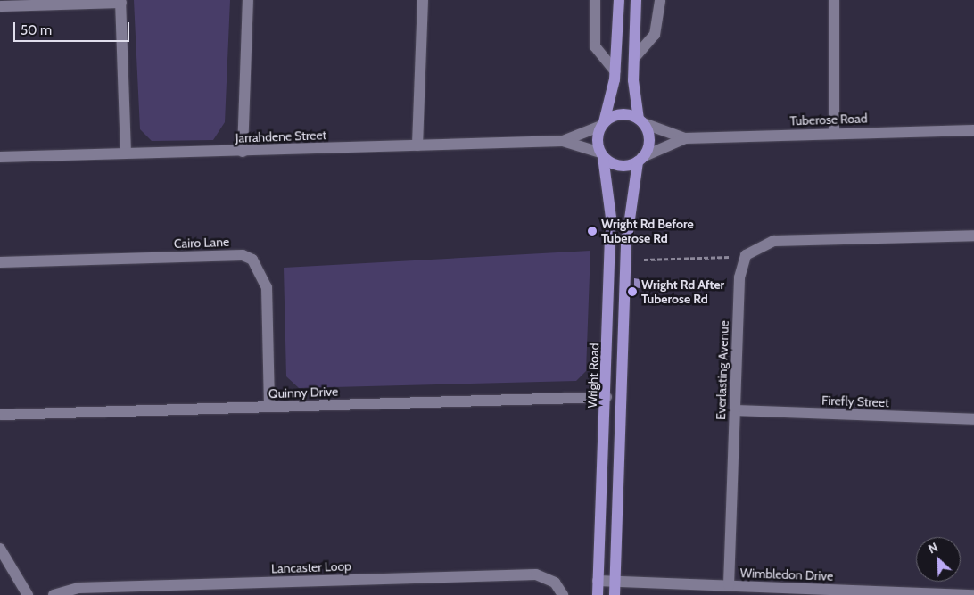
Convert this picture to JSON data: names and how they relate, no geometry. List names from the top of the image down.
{
  "streets": {
    "main road": ["Wright Road"],
    "street": [
      "Tuberose Road",
      "Jarrahdene Street",
      "Cairo Lane",
      "Everlasting Avenue",
      "Quinny Drive",
      "Firefly Street",
      "Lancaster Loop",
      "Wimbledon Drive"
    ]
  },
  "crossings": [
    ["Tuberose Road", "Jarrahdene Street"],
    ["Tuberose Road", "Wright Road"],
    ["Jarrahdene Street", "Wright Road"],
    ["Cairo Lane", "Quinny Drive"],
    ["Everlasting Avenue", "Firefly Street"],
    ["Everlasting Avenue", "Wimbledon Drive"],
    ["Wright Road", "Quinny Drive"],
    ["Wright Road", "Wimbledon Drive"]
  ],
  "places": ["Wright Rd Before Tuberose Rd", "Wright Rd After Tuberose Rd"],
  "scale_bar": "50 m",
  "north": "top left"
}
